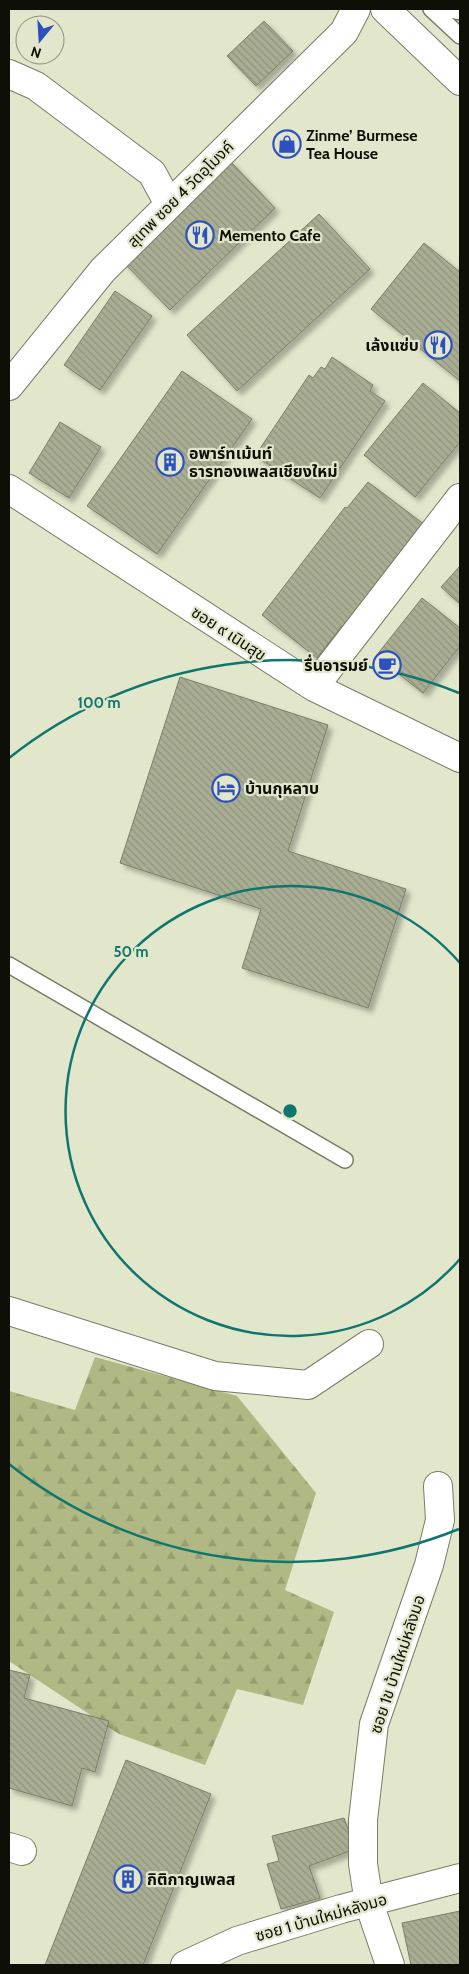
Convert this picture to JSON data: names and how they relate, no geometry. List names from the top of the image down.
{
  "streets": {
    "street": [
      "สุเทพ ซอย 4 วัดอุโมงค์",
      "ซอย ๙ เนินสุข",
      "ซอย 1ข บ้านใหม่หลังมอ",
      "ซอย 1 บ้านใหม่หลังมอ"
    ]
  },
  "crossings": [
    ["ซอย 1ข บ้านใหม่หลังมอ", "ซอย 1 บ้านใหม่หลังมอ"]
  ],
  "places": {
    "shop": ["Zinme’ Burmese Tea House"],
    "restaurant": ["Memento Cafe", "เล้งแซ่บ"],
    "building": ["อพาร์ทเม้นท์ ธารทองเพลสเชียงใหม่", "กิติกาญเพลส"],
    "cafe": ["รื่นอารมย์"],
    "hotel": ["บ้านกุหลาบ"]
  },
  "north": "bottom",
  "rings": ["100 m", "50 m"]
}
